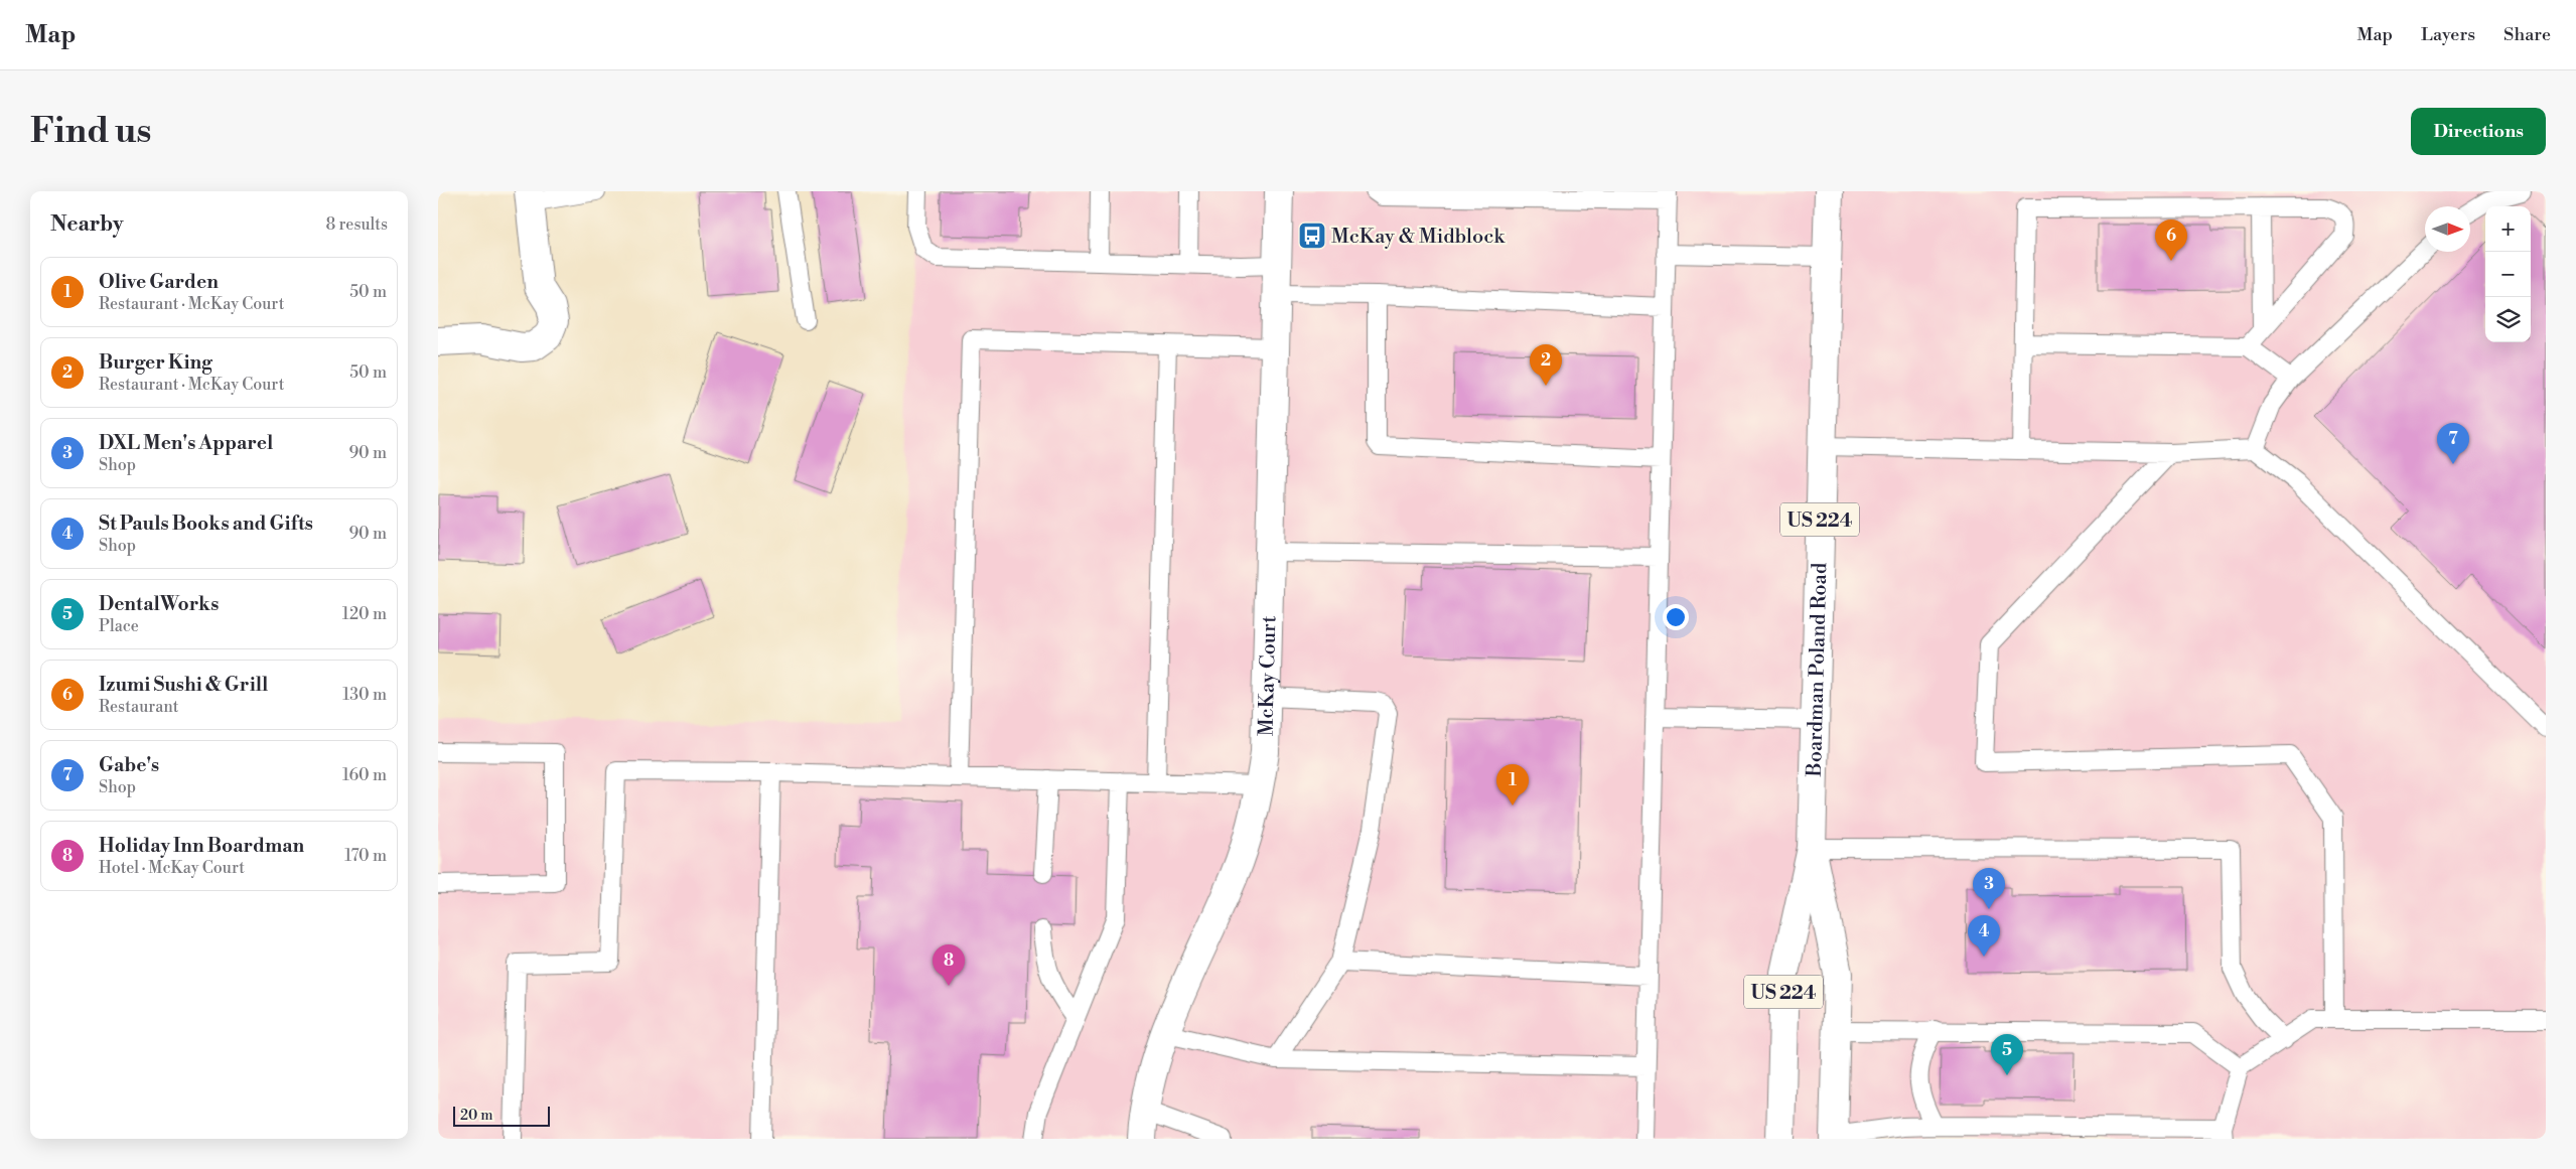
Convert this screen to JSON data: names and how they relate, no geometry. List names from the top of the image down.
{
  "streets": {
    "main road": ["US 224", "Boardman Poland Road", "McKay Court"]
  },
  "places": {
    "bus stop": ["McKay & Midblock"]
  },
  "scale_bar": "20 m",
  "north": "right",
  "page": {
    "header": "Map",
    "nav": ["Map", "Layers", "Share"],
    "buttons": "Directions",
    "title": "Find us",
    "heading": ["Nearby", "8 results"],
    "map_buttons": ["+", "−"],
    "pins": [
      "6",
      "2",
      "7",
      "1",
      "3",
      "4",
      "8",
      "5"
    ],
    "list": [
      {
        "mark": "1",
        "name": "Olive Garden",
        "note": "Restaurant · McKay Court",
        "value": "50 m"
      },
      {
        "mark": "2",
        "name": "Burger King",
        "note": "Restaurant · McKay Court",
        "value": "50 m"
      },
      {
        "mark": "3",
        "name": "DXL Men's Apparel",
        "note": "Shop",
        "value": "90 m"
      },
      {
        "mark": "4",
        "name": "St Pauls Books and Gifts",
        "note": "Shop",
        "value": "90 m"
      },
      {
        "mark": "5",
        "name": "DentalWorks",
        "note": "Place",
        "value": "120 m"
      },
      {
        "mark": "6",
        "name": "Izumi Sushi & Grill",
        "note": "Restaurant",
        "value": "130 m"
      },
      {
        "mark": "7",
        "name": "Gabe's",
        "note": "Shop",
        "value": "160 m"
      },
      {
        "mark": "8",
        "name": "Holiday Inn Boardman",
        "note": "Hotel · McKay Court",
        "value": "170 m"
      }
    ],
    "scale": "20 m"
  }
}
